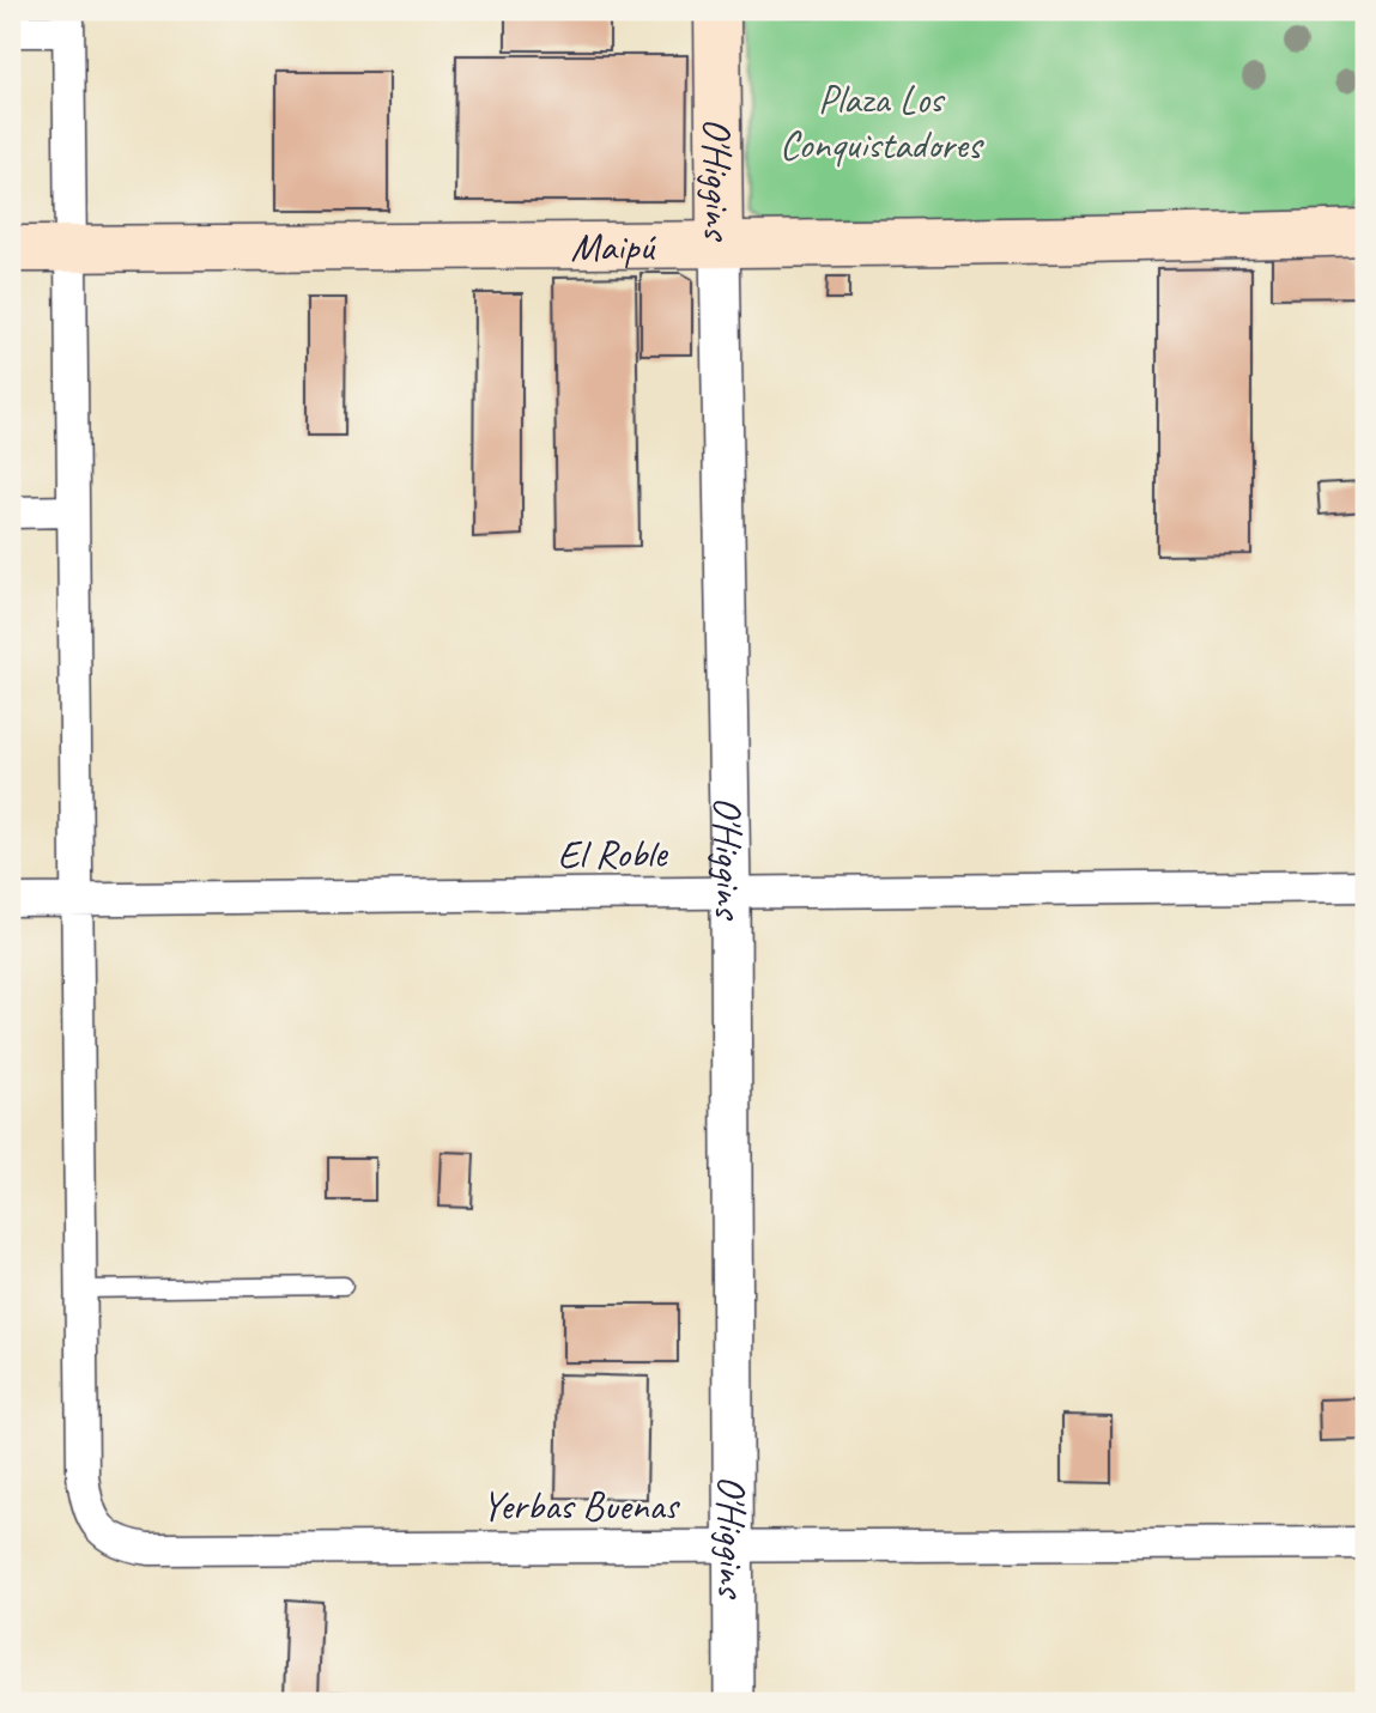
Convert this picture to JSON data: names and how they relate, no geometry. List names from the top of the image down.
{
  "streets": {
    "main road": ["O'Higgins", "Maipú"],
    "street": ["El Roble", "Yerbas Buenas"]
  },
  "crossings": [
    ["O'Higgins", "Maipú"],
    ["O'Higgins", "El Roble"],
    ["O'Higgins", "Yerbas Buenas"]
  ],
  "parks": ["Plaza Los Conquistadores"]
}
